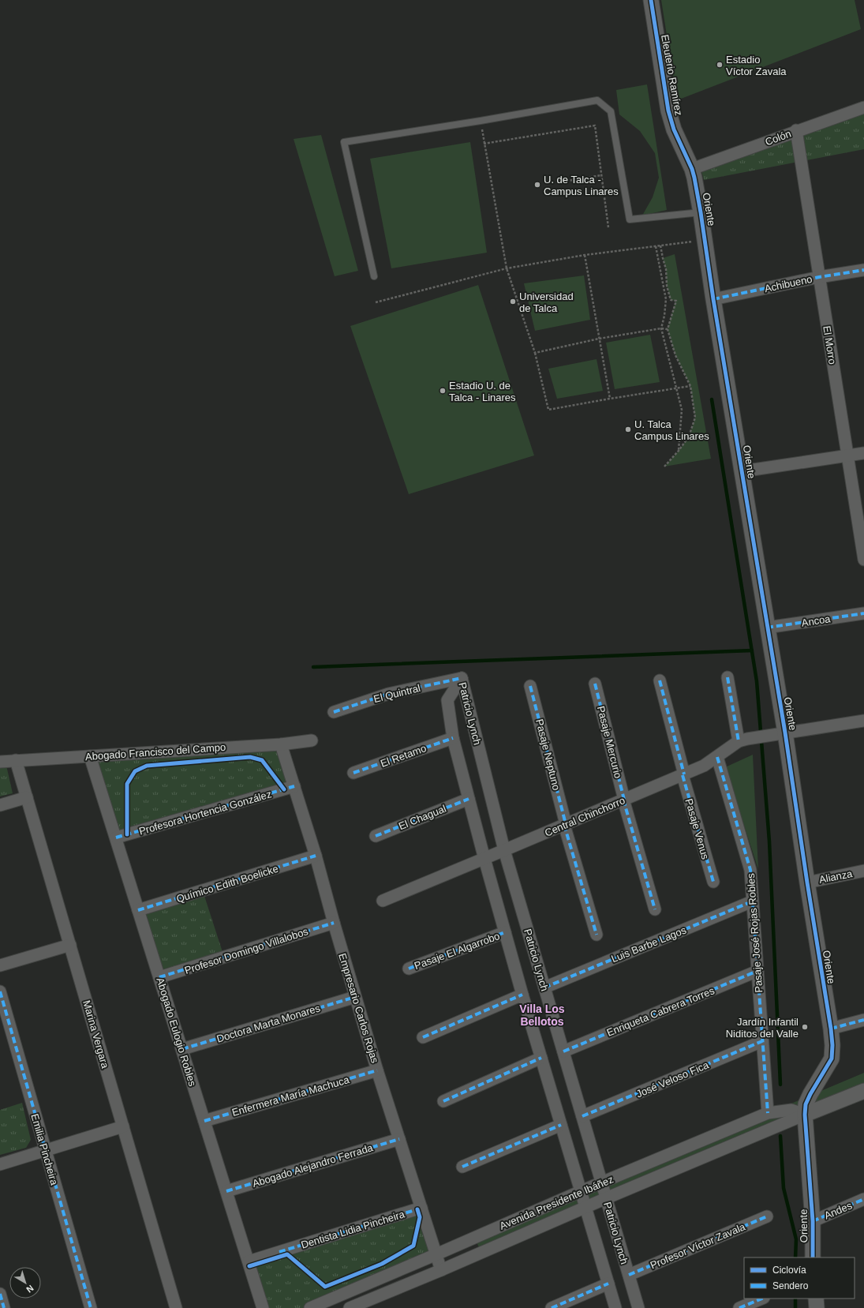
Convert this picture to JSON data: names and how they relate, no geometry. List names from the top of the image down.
{
  "streets": {
    "street": [
      "Eleuterio Ramírez",
      "Colón",
      "Oriente",
      "Achibueno",
      "El Morro",
      "Ancoa",
      "El Quintral",
      "Patricio Lynch",
      "Pasaje Mercurio",
      "Abogado Francisco del Campo",
      "Pasaje Neptuno",
      "El Retamo",
      "Profesora Hortencia González",
      "Central Chinchorro",
      "El Chagual",
      "Pasaje Venus",
      "Alianza",
      "Químico Edith Boelicke",
      "Pasaje José Rojas Robles",
      "Luis Barbe Lagos",
      "Profesor Domingo Villalobos",
      "Pasaje El Algarrobo",
      "Empresario Carlos Rojas",
      "Enriqueta Cabrera Torres",
      "Doctora Marta Monares",
      "Abogado Eulogio Robles",
      "Marina Vergara",
      "José Veloso Fica",
      "Enfermera María Machuca",
      "Emilia Pincheira",
      "Abogado Alejandro Ferrada",
      "Avenida Presidente Ibáñez",
      "Andes",
      "Dentista Lidia Pincheira",
      "Profesor Víctor Zavala"
    ]
  },
  "crossings": [
    ["Eleuterio Ramírez", "Colón"],
    ["Eleuterio Ramírez", "Oriente"],
    ["Colón", "Oriente"],
    ["Colón", "El Morro"],
    ["Oriente", "Achibueno"],
    ["Oriente", "Ancoa"],
    ["Oriente", "Central Chinchorro"],
    ["Oriente", "Alianza"],
    ["Oriente", "Avenida Presidente Ibáñez"],
    ["Oriente", "Andes"],
    ["Achibueno", "El Morro"],
    ["El Quintral", "Patricio Lynch"],
    ["Patricio Lynch", "El Retamo"],
    ["Patricio Lynch", "Central Chinchorro"],
    ["Patricio Lynch", "El Chagual"],
    ["Patricio Lynch", "Luis Barbe Lagos"],
    ["Patricio Lynch", "Pasaje El Algarrobo"],
    ["Patricio Lynch", "Enriqueta Cabrera Torres"],
    ["Patricio Lynch", "José Veloso Fica"],
    ["Patricio Lynch", "Avenida Presidente Ibáñez"],
    ["Patricio Lynch", "Profesor Víctor Zavala"],
    ["Pasaje Mercurio", "Central Chinchorro"],
    ["Abogado Francisco del Campo", "Empresario Carlos Rojas"],
    ["Abogado Francisco del Campo", "Abogado Eulogio Robles"],
    ["Abogado Francisco del Campo", "Marina Vergara"],
    ["Pasaje Neptuno", "Central Chinchorro"],
    ["Profesora Hortencia González", "Empresario Carlos Rojas"],
    ["Profesora Hortencia González", "Abogado Eulogio Robles"],
    ["Central Chinchorro", "Pasaje Venus"],
    ["Central Chinchorro", "Pasaje José Rojas Robles"],
    ["Químico Edith Boelicke", "Empresario Carlos Rojas"],
    ["Químico Edith Boelicke", "Abogado Eulogio Robles"],
    ["Pasaje José Rojas Robles", "Luis Barbe Lagos"],
    ["Pasaje José Rojas Robles", "Enriqueta Cabrera Torres"],
    ["Pasaje José Rojas Robles", "José Veloso Fica"],
    ["Pasaje José Rojas Robles", "Avenida Presidente Ibáñez"],
    ["Profesor Domingo Villalobos", "Empresario Carlos Rojas"],
    ["Profesor Domingo Villalobos", "Abogado Eulogio Robles"],
    ["Empresario Carlos Rojas", "Doctora Marta Monares"],
    ["Empresario Carlos Rojas", "Enfermera María Machuca"],
    ["Empresario Carlos Rojas", "Abogado Alejandro Ferrada"],
    ["Empresario Carlos Rojas", "Avenida Presidente Ibáñez"],
    ["Empresario Carlos Rojas", "Dentista Lidia Pincheira"],
    ["Doctora Marta Monares", "Abogado Eulogio Robles"],
    ["Abogado Eulogio Robles", "Enfermera María Machuca"],
    ["Abogado Eulogio Robles", "Abogado Alejandro Ferrada"],
    ["Abogado Eulogio Robles", "Dentista Lidia Pincheira"]
  ],
  "districts": ["Villa Los Bellotos"],
  "places": [
    "Estadio Víctor Zavala",
    "U. de Talca - Campus Linares",
    "Universidad de Talca",
    "Estadio U. de Talca - Linares",
    "U. Talca Campus Linares",
    "Jardín Infantil Niditos del Valle"
  ],
  "legend": ["Ciclovía", "Sendero"],
  "north": "bottom right"
}
